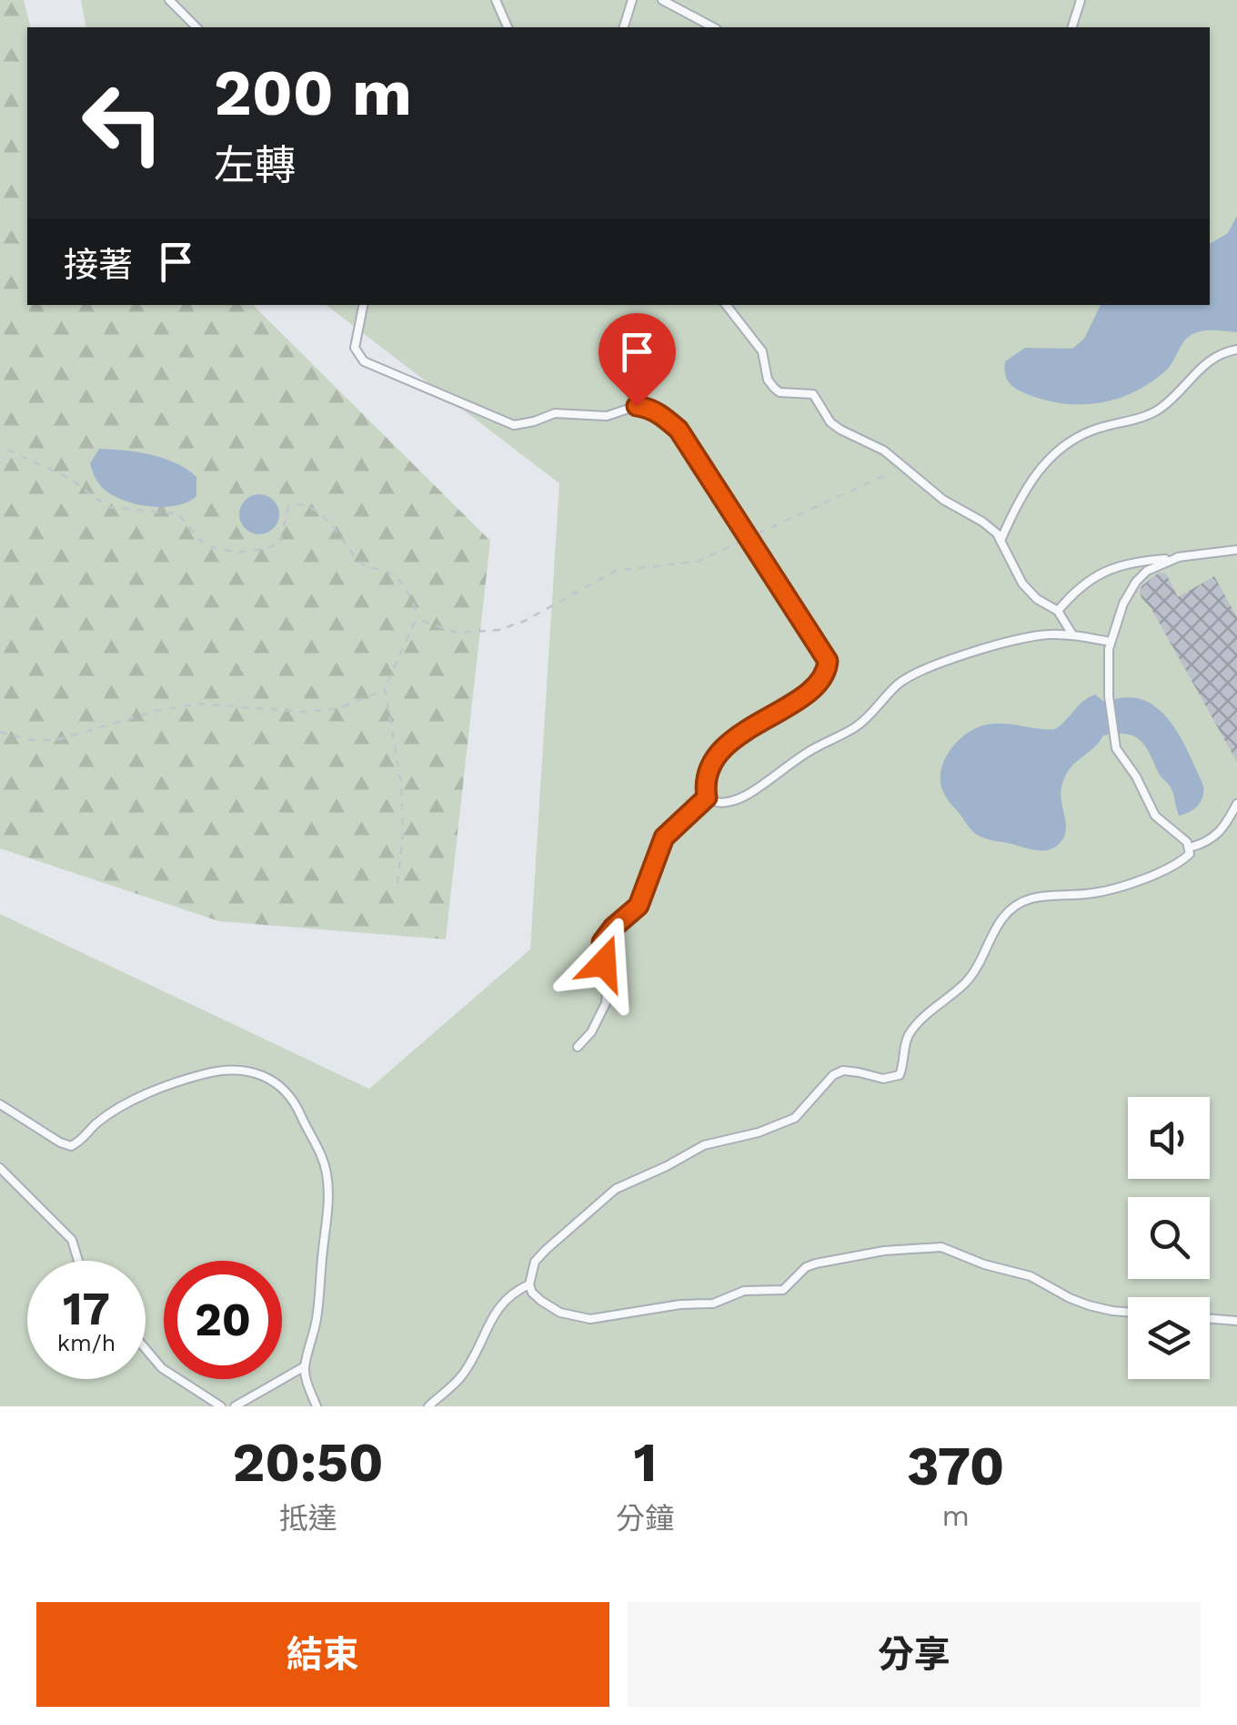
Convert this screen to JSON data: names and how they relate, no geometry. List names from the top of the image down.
{
  "page": {
    "turn": ["200 m", "左轉"],
    "then": "接著",
    "speed": "17 km/h",
    "limit": "20",
    "eta": [
      "20:50",
      "抵達",
      "1",
      "分鐘",
      "370",
      "m"
    ],
    "buttons": ["結束", "分享"]
  }
}
